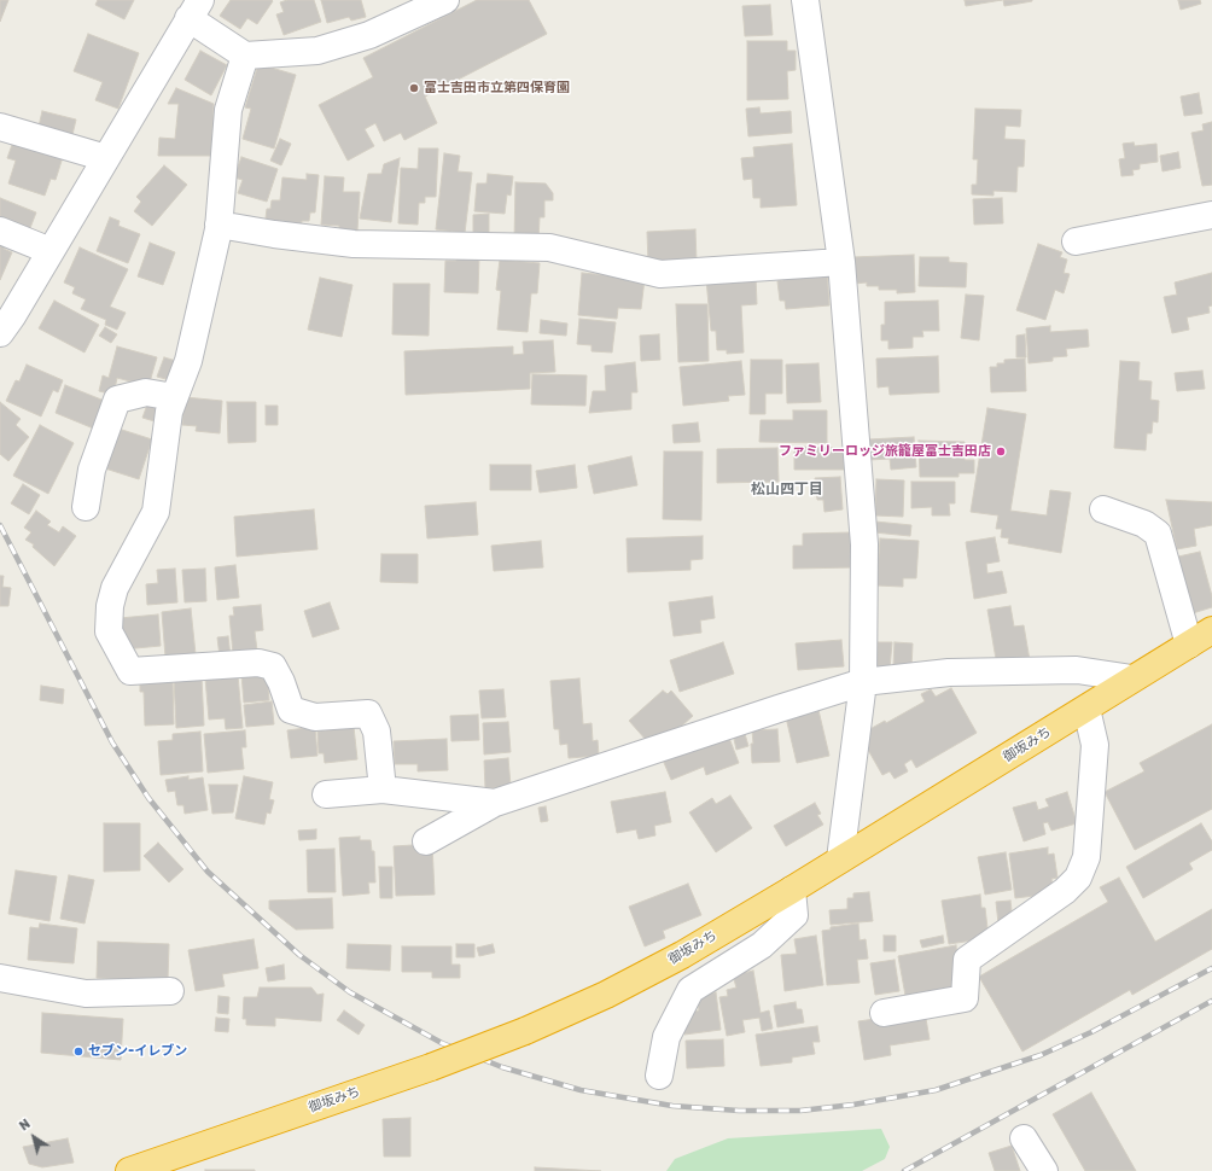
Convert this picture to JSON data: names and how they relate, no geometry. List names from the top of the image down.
{
  "streets": {
    "highway": ["御坂みち"]
  },
  "districts": ["松山四丁目"],
  "places": ["富士吉田市立第四保育園", "ファミリーロッジ旅籠屋富士吉田店", "セブン-イレブン"],
  "north": "top left"
}
